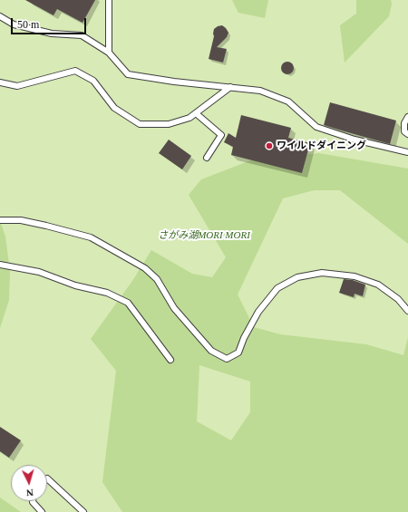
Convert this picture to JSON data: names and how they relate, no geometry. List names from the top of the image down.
{
  "parks": ["さがみ湖MORI MORI"],
  "places": ["ワイルドダイニング"],
  "scale_bar": "50 m",
  "north": "bottom"
}
